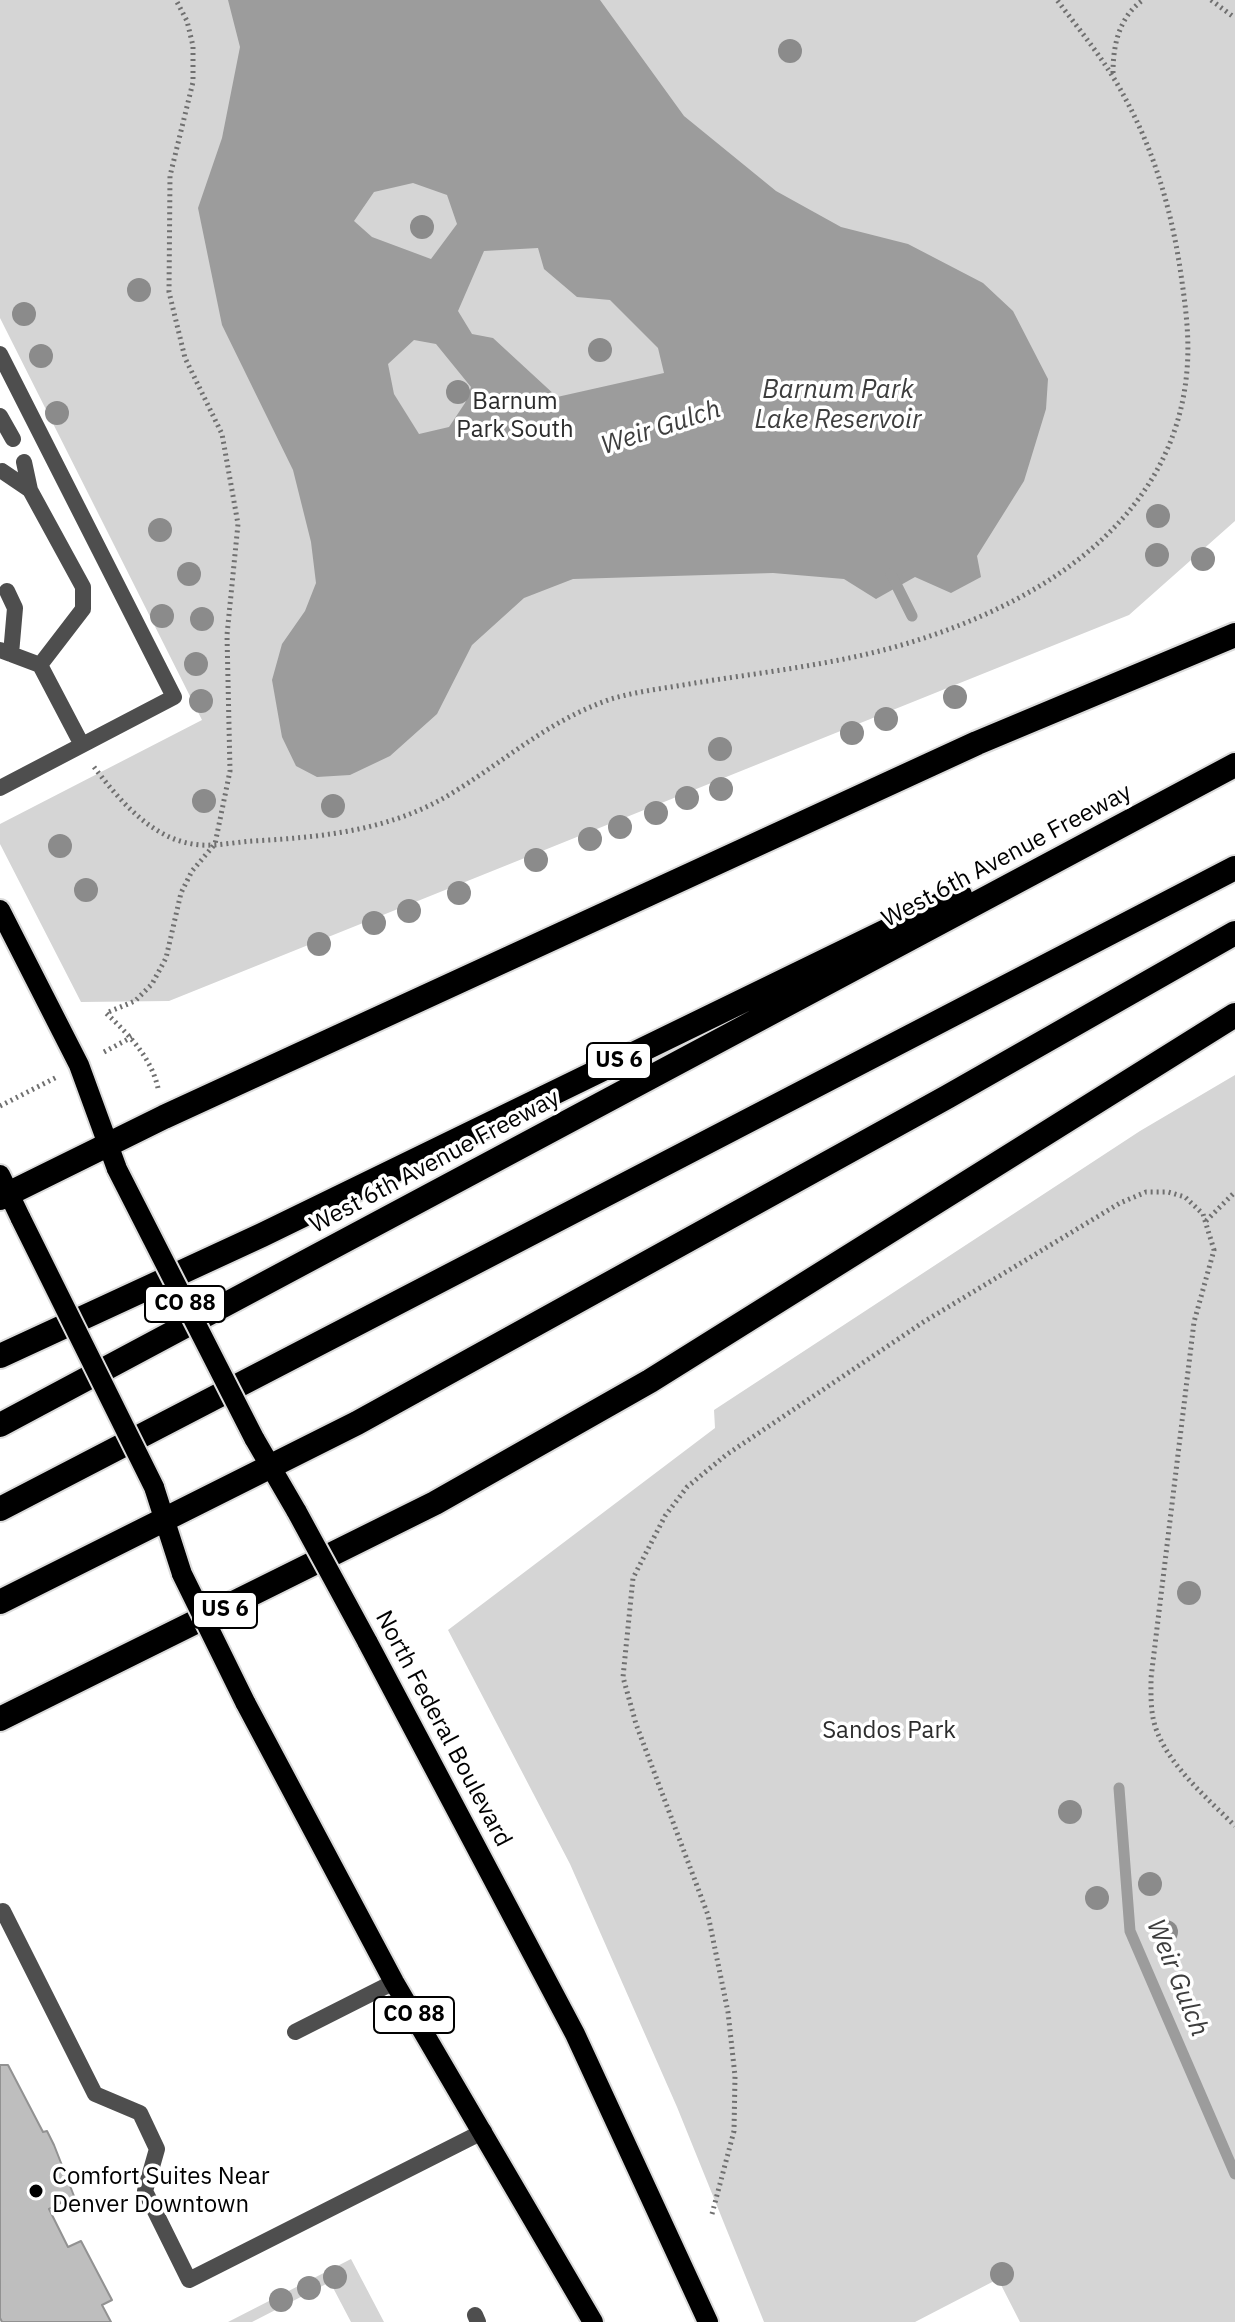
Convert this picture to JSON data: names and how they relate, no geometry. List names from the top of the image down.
{
  "streets": {
    "highway": ["West 6th Avenue Freeway", "US 6"],
    "main road": ["CO 88", "North Federal Boulevard"]
  },
  "crossings": [
    ["West 6th Avenue Freeway", "US 6"],
    ["CO 88", "North Federal Boulevard"]
  ],
  "water": ["Barnum Park Lake Reservoir", "Weir Gulch"],
  "parks": ["Barnum Park South", "Sandos Park"],
  "places": ["Comfort Suites Near Denver Downtown"]
}
